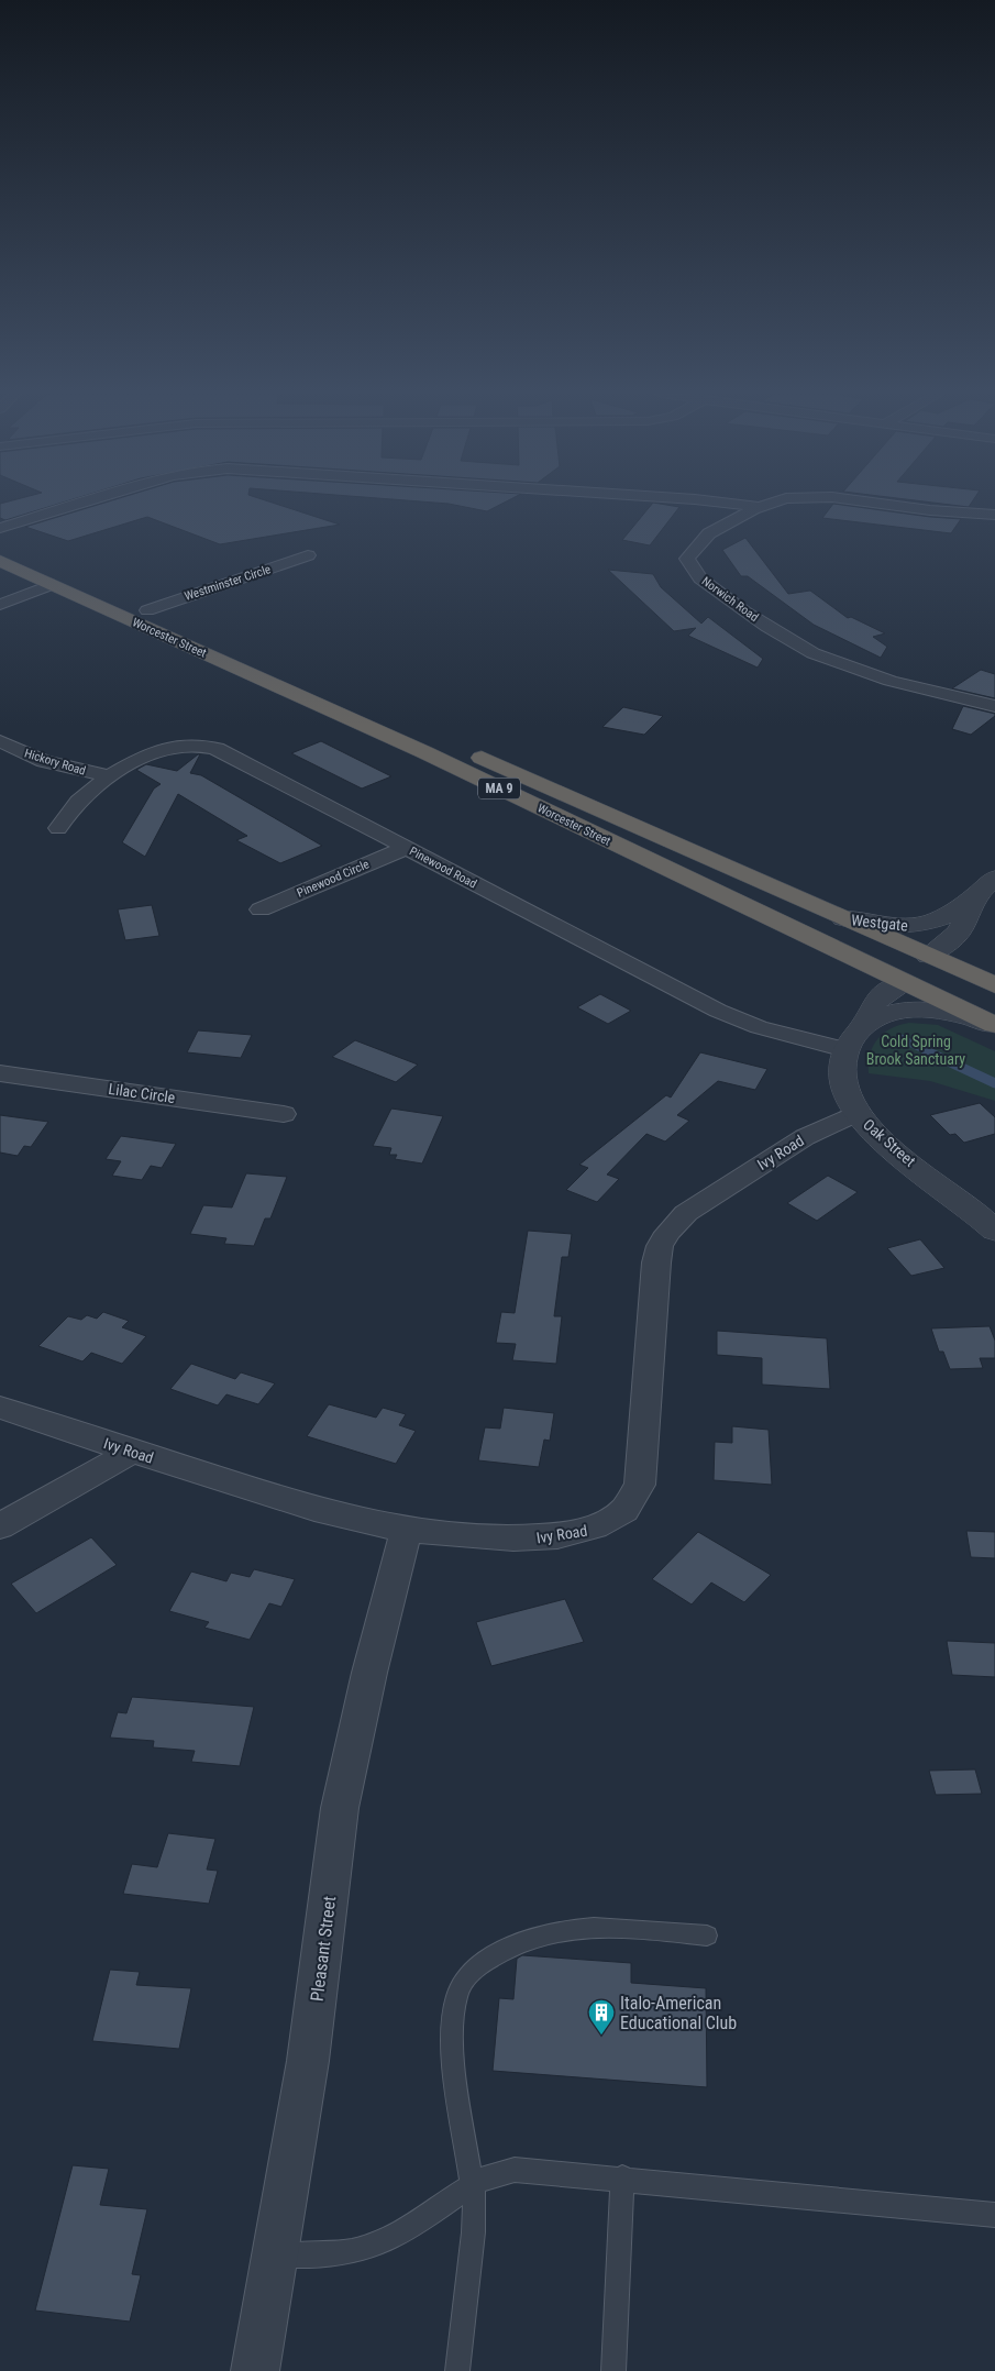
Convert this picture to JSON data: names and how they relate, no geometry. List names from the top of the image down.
{
  "streets": {
    "highway": ["Worcester Street", "MA 9"],
    "street": [
      "Westminster Circle",
      "Norwich Road",
      "Hickory Road",
      "Pinewood Road",
      "Pinewood Circle",
      "Westgate",
      "Lilac Circle",
      "Oak Street",
      "Ivy Road",
      "Pleasant Street"
    ]
  },
  "crossings": [
    ["Westminster Circle", "Worcester Street"],
    ["Worcester Street", "Westgate"],
    ["Worcester Street", "Oak Street"],
    ["Hickory Road", "Pinewood Road"],
    ["Pinewood Road", "Pinewood Circle"],
    ["Pinewood Road", "Oak Street"],
    ["Oak Street", "Ivy Road"],
    ["Ivy Road", "Pleasant Street"]
  ],
  "parks": ["Cold Spring Brook Sanctuary"],
  "places": {
    "building": ["Italo-American Educational Club"]
  }
}
